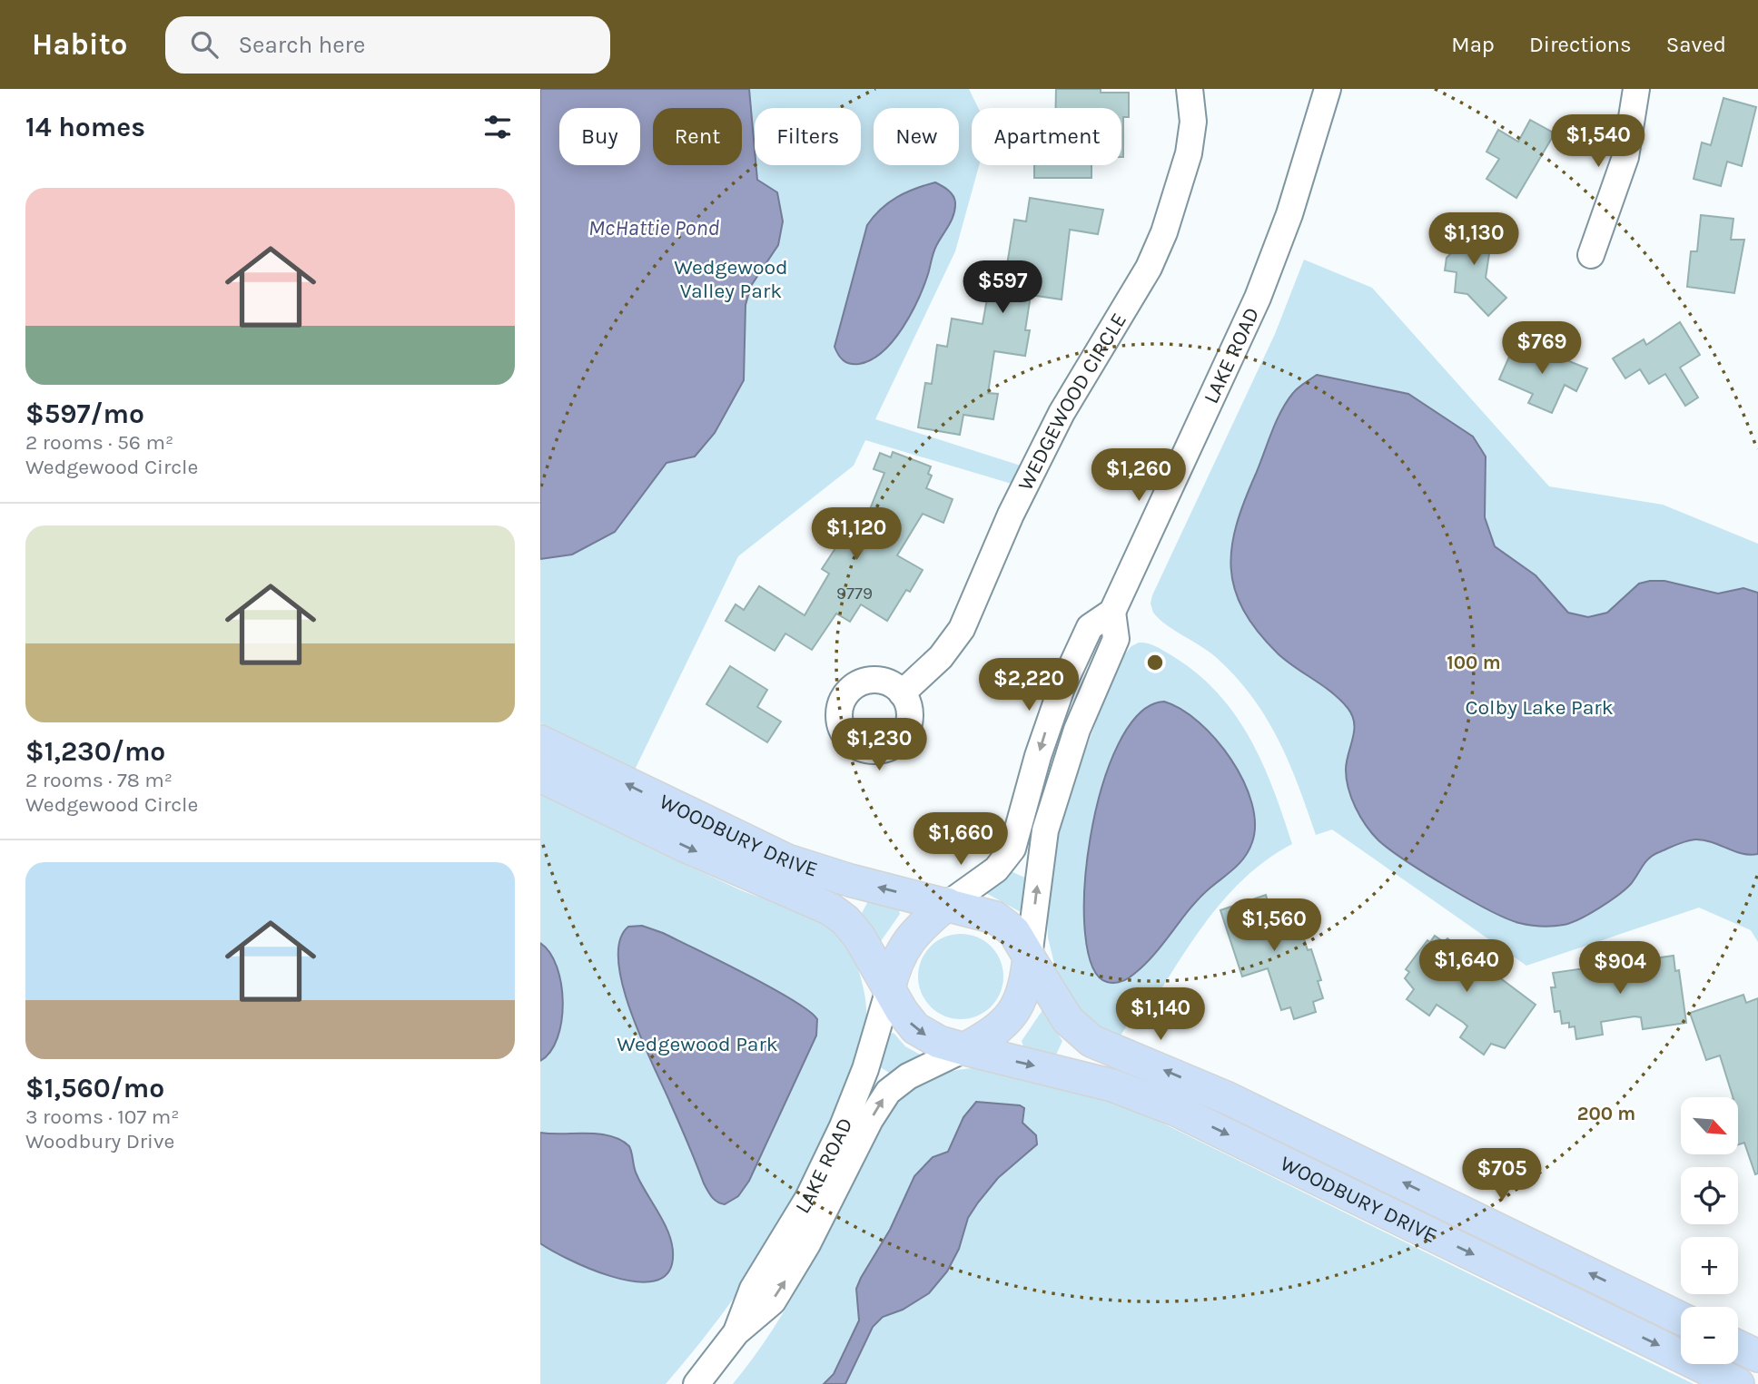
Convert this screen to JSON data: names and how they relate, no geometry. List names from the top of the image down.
{
  "streets": {
    "main road": ["WOODBURY DRIVE"],
    "street": ["LAKE ROAD", "WEDGEWOOD CIRCLE"]
  },
  "crossings": [
    ["LAKE ROAD", "WOODBURY DRIVE"]
  ],
  "water": ["McHattie Pond"],
  "parks": ["Wedgewood Valley Park", "Colby Lake Park", "Wedgewood Park"],
  "house_numbers": ["9779"],
  "north": "bottom right",
  "page": {
    "header": "Habito",
    "search": "Search here",
    "nav": ["Map", "Directions", "Saved"],
    "heading": "14 homes",
    "chip": [
      "Buy",
      "Rent",
      "Filters",
      "New",
      "Apartment"
    ],
    "price": [
      "$1,540",
      "$1,130",
      "$597",
      "$769",
      "$1,260",
      "$1,120",
      "$2,220",
      "$1,230",
      "$1,660",
      "$1,560",
      "$1,640",
      "$904",
      "$1,140",
      "$705"
    ],
    "list": [
      {
        "name": "$597/mo",
        "note": "2 rooms · 56 m² · Wedgewood Circle"
      },
      {
        "name": "$1,230/mo",
        "note": "2 rooms · 78 m² · Wedgewood Circle"
      },
      {
        "name": "$1,560/mo",
        "note": "3 rooms · 107 m² · Woodbury Drive"
      }
    ],
    "map_buttons": ["+", "−"]
  },
  "rings": ["100 m", "200 m"]
}
